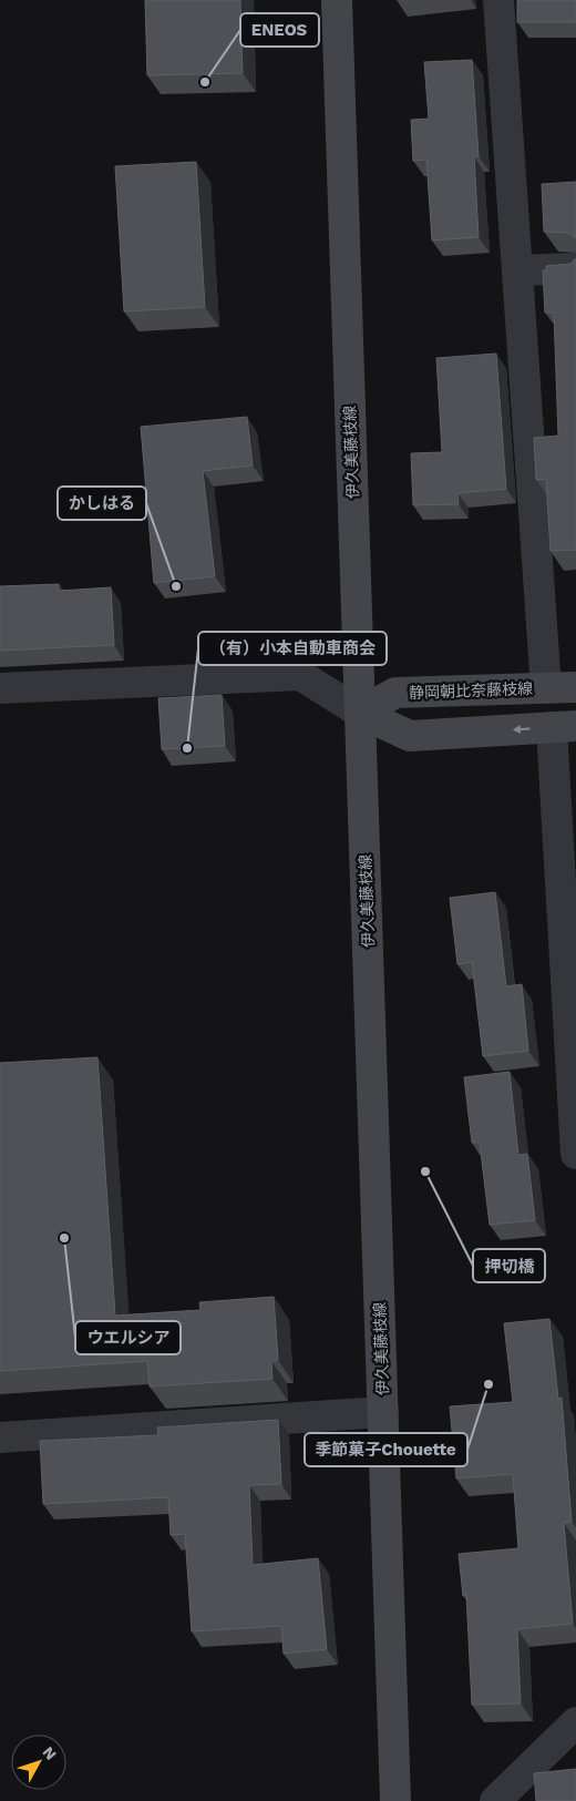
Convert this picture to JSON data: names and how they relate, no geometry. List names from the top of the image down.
{
  "streets": {
    "main road": ["伊久美藤枝線", "静岡朝比奈藤枝線"]
  },
  "crossings": [
    ["伊久美藤枝線", "静岡朝比奈藤枝線"]
  ],
  "places": [
    "ENEOS",
    "かしはる",
    "（有）小本自動車商会",
    "押切橋",
    "ウエルシア",
    "季節菓子Chouette"
  ],
  "north": "top right"
}
